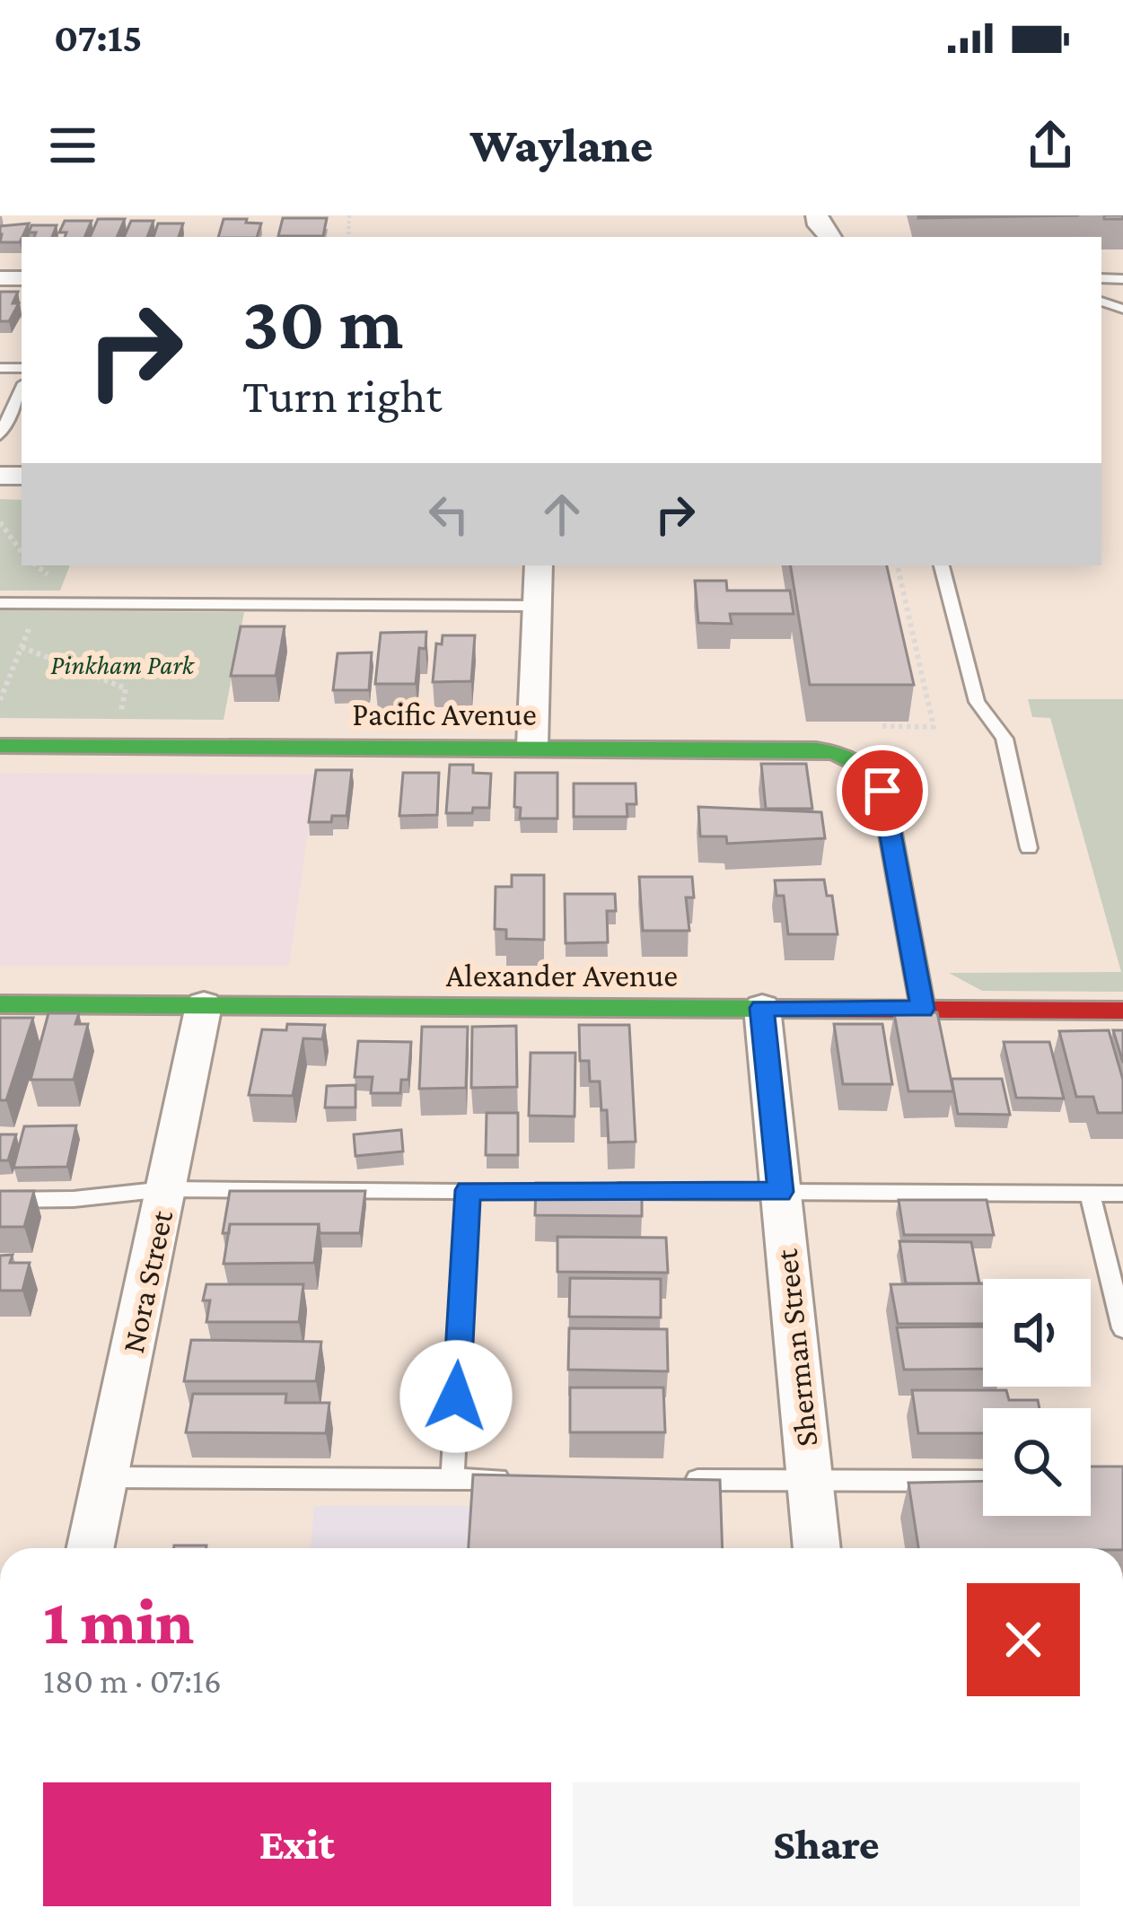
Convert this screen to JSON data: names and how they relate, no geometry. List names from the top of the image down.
{
  "streets": {
    "street": [
      "Pacific Avenue",
      "Alexander Avenue",
      "Nora Street",
      "Sherman Street"
    ]
  },
  "crossings": [
    ["Pacific Avenue", "Alexander Avenue"],
    ["Alexander Avenue", "Nora Street"],
    ["Alexander Avenue", "Sherman Street"]
  ],
  "parks": ["Pinkham Park"],
  "page": {
    "status": "07:15",
    "header": "Waylane",
    "turn": ["30 m", "Turn right"],
    "heading": ["1 min", "180 m · 07:16"],
    "buttons": ["Exit", "Share"]
  }
}
